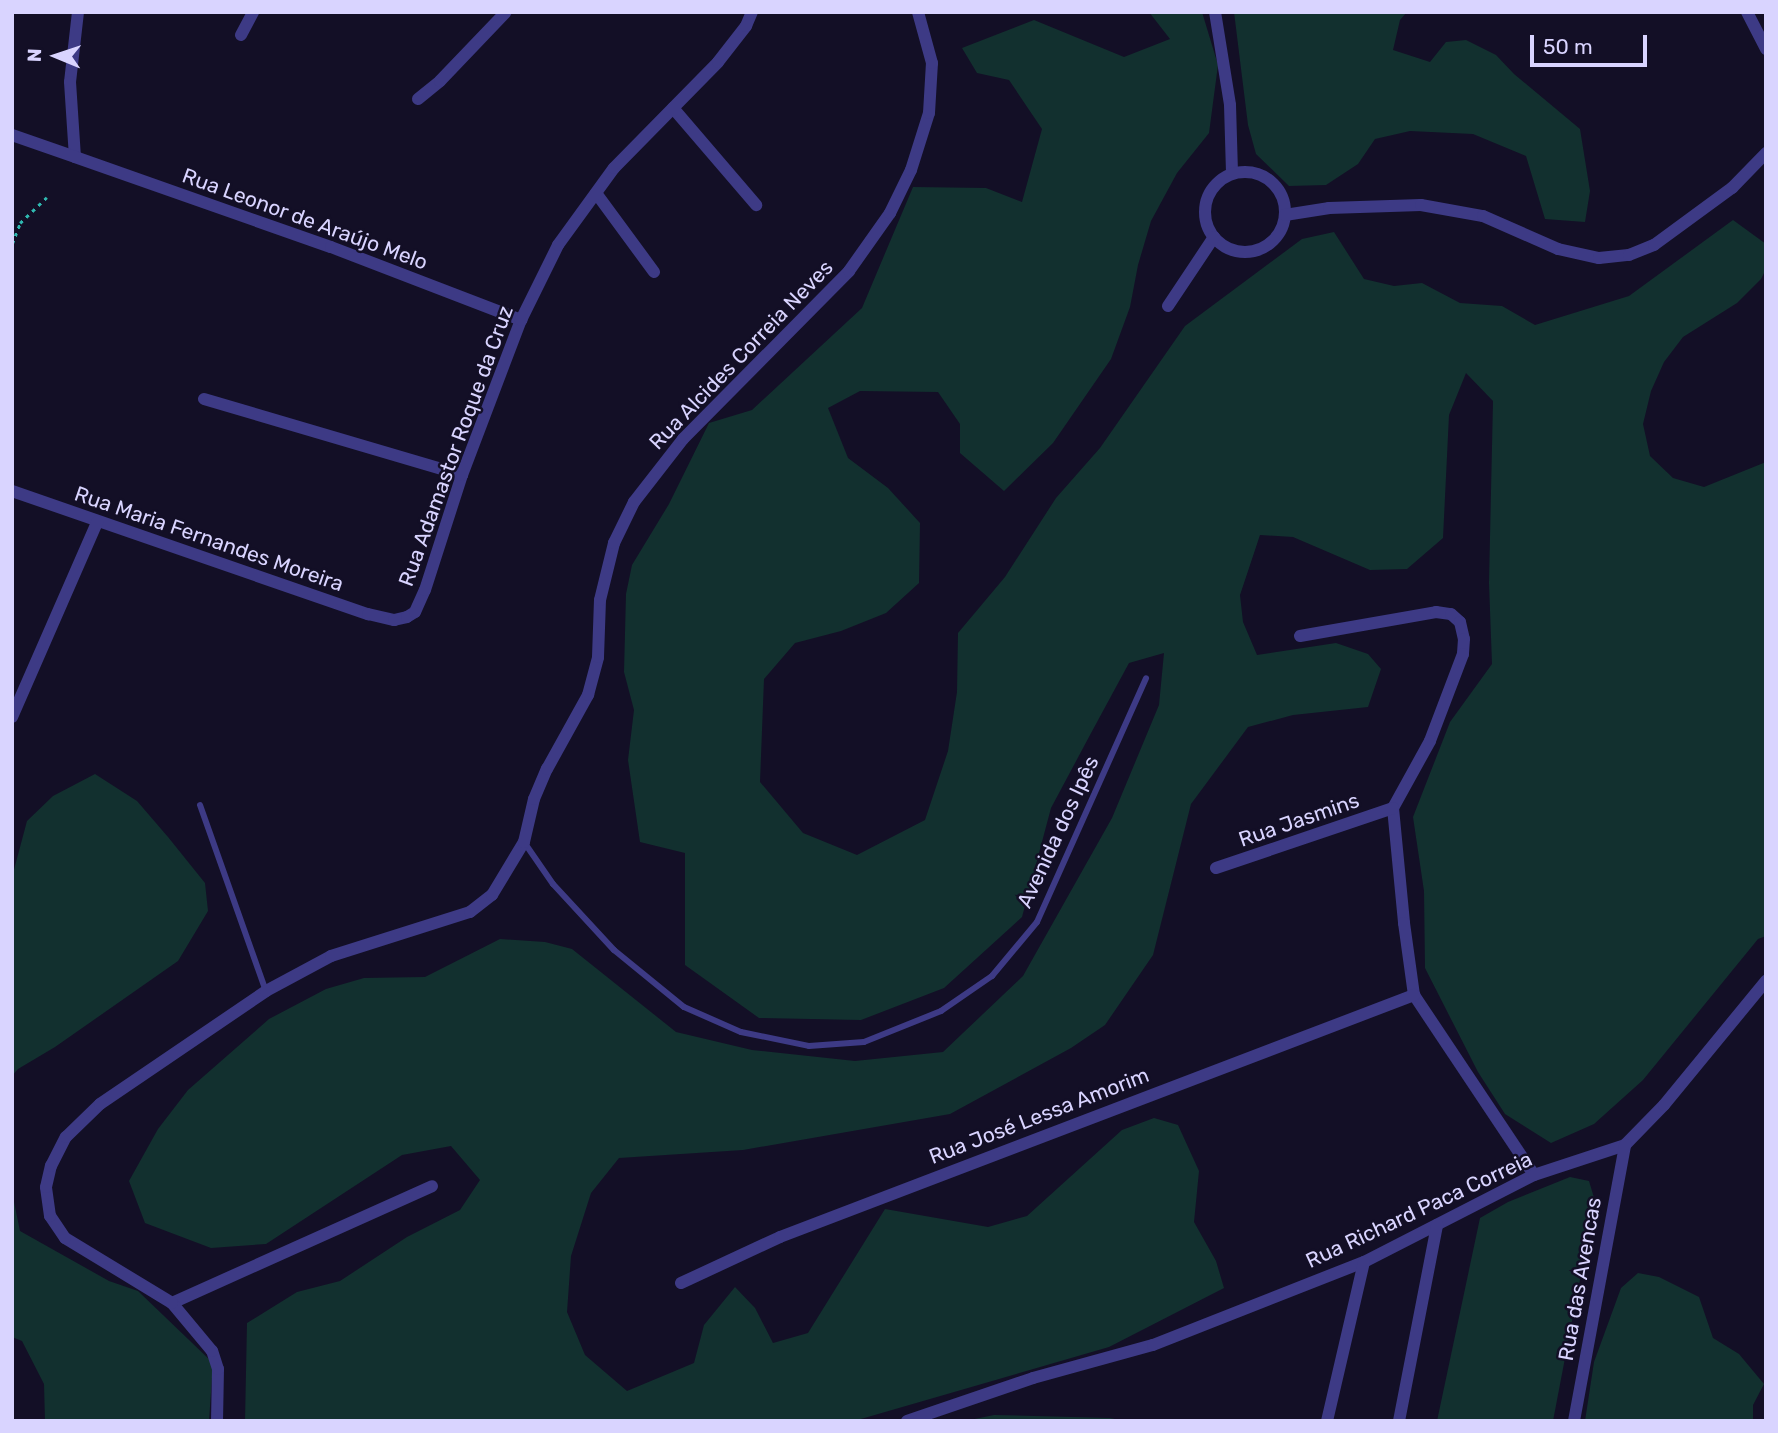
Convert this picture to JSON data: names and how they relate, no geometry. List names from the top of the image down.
{
  "streets": {
    "street": [
      "Rua Leonor de Araújo Melo",
      "Rua Alcides Correia Neves",
      "Rua Adamastor Roque da Cruz",
      "Rua Maria Fernandes Moreira",
      "Rua Jasmins",
      "Rua José Lessa Amorim",
      "Rua Richard Paca Correia",
      "Rua das Avencas"
    ],
    "lane": ["Avenida dos Ipês"]
  },
  "crossings": [
    ["Rua Leonor de Araújo Melo", "Rua Adamastor Roque da Cruz"],
    ["Rua Alcides Correia Neves", "Avenida dos Ipês"],
    ["Rua Adamastor Roque da Cruz", "Rua Maria Fernandes Moreira"],
    ["Rua Richard Paca Correia", "Rua das Avencas"]
  ],
  "scale_bar": "50 m",
  "north": "left"
}
